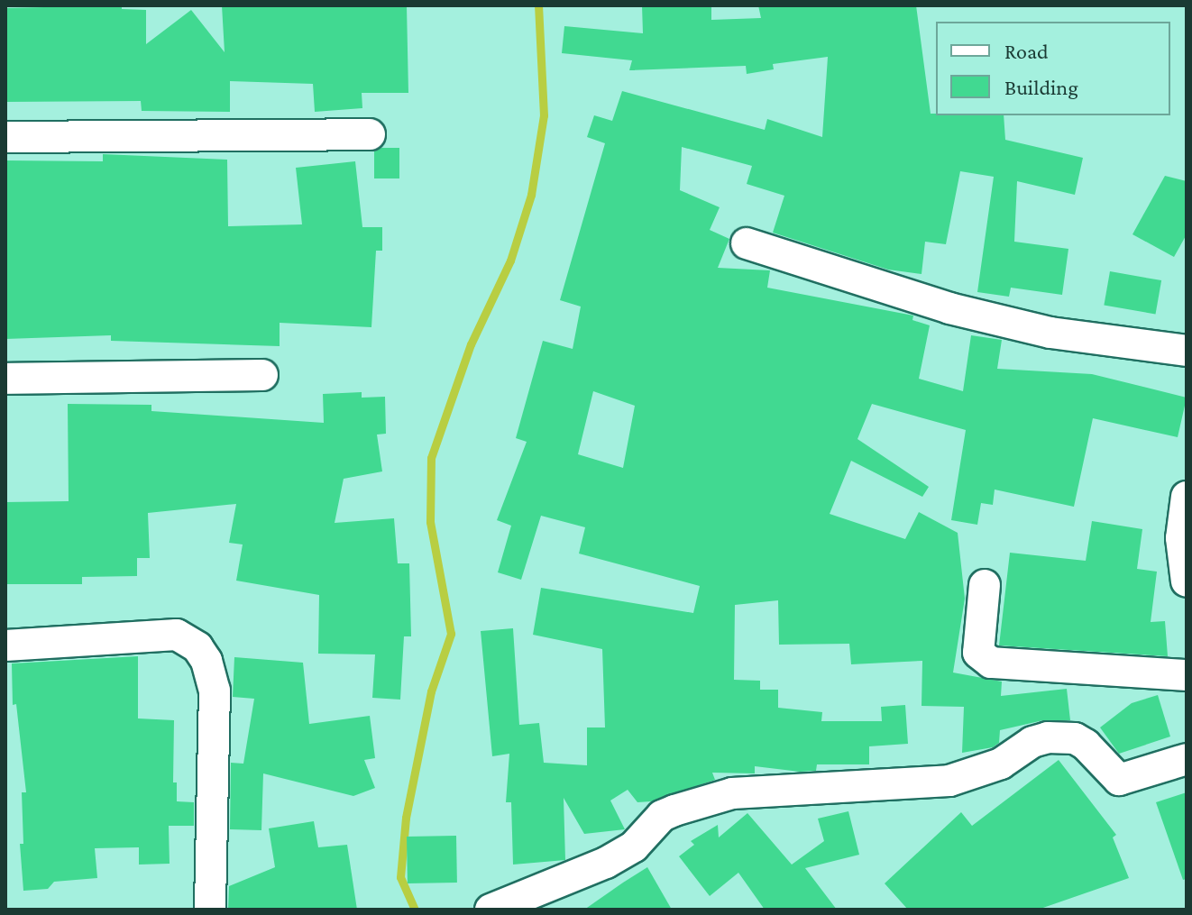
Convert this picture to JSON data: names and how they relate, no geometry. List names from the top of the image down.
{
  "legend": ["Road", "Building"]
}
